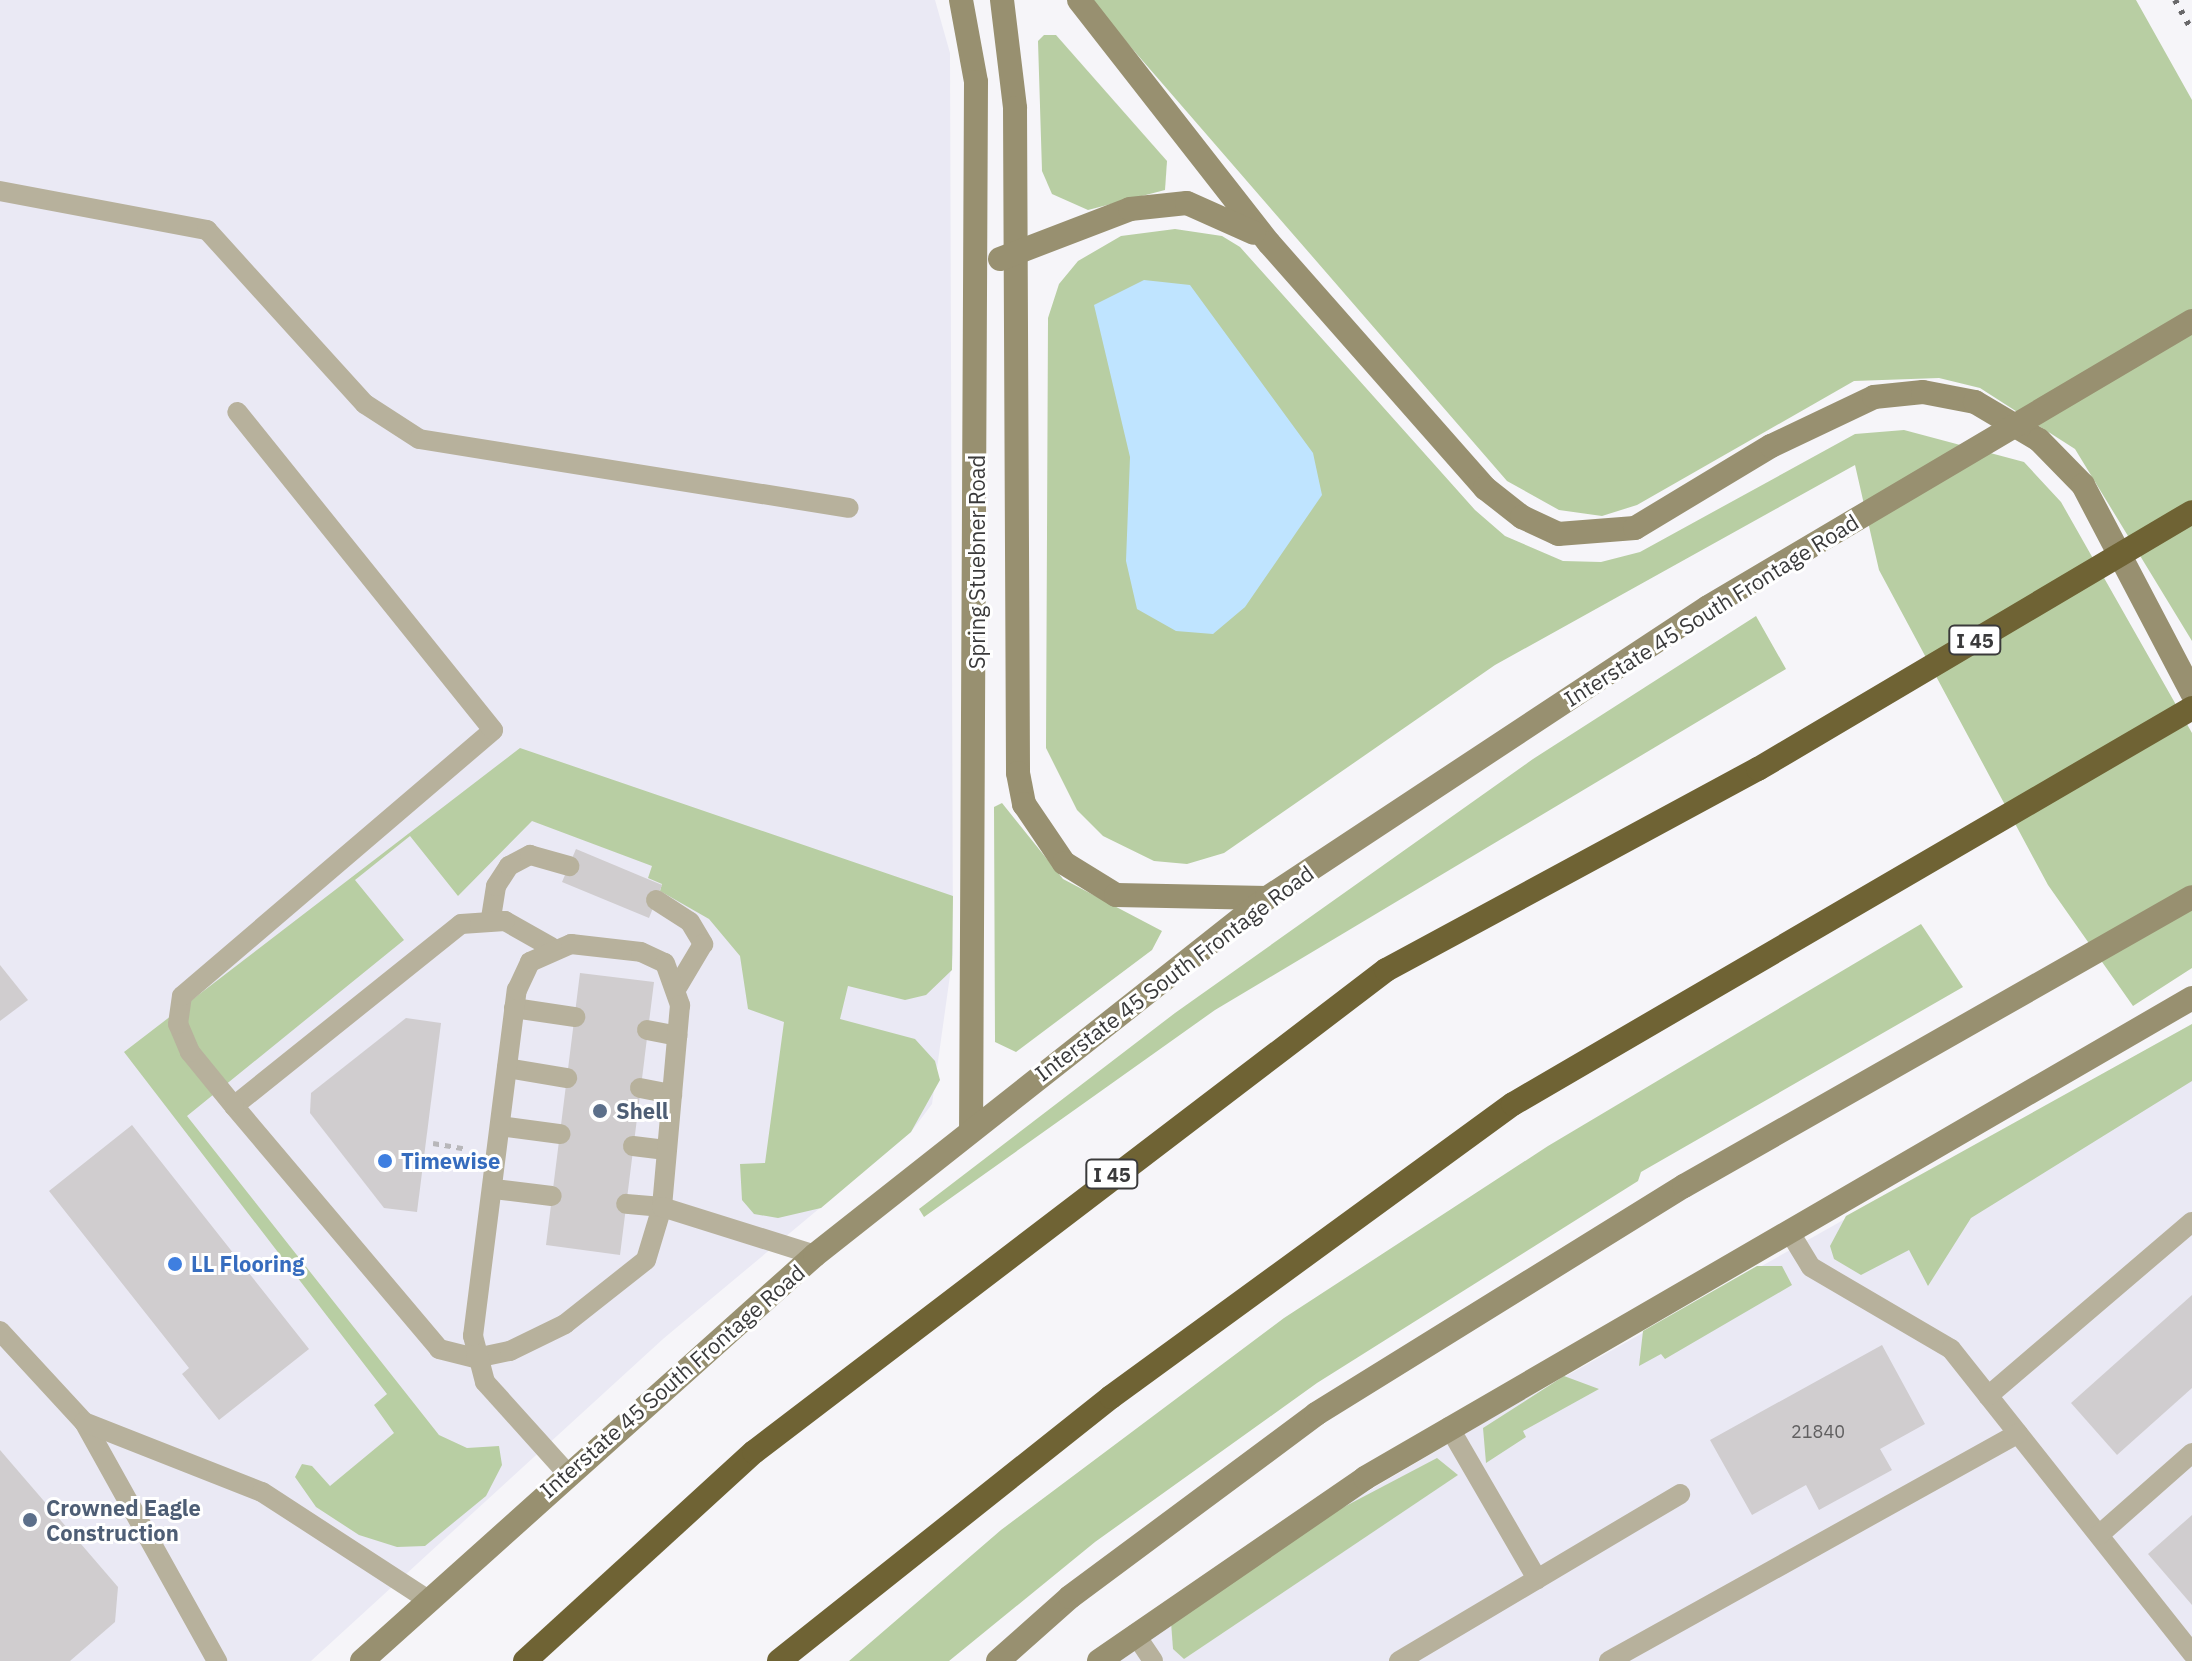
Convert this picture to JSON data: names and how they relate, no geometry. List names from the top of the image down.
{
  "streets": {
    "highway": ["I 45"],
    "main road": ["Spring Stuebner Road", "Interstate 45 South Frontage Road"]
  },
  "crossings": [
    ["Spring Stuebner Road", "Interstate 45 South Frontage Road"]
  ],
  "places": [
    "Shell",
    "Timewise",
    "LL Flooring",
    "Crowned Eagle Construction"
  ],
  "house_numbers": ["21840"]
}
